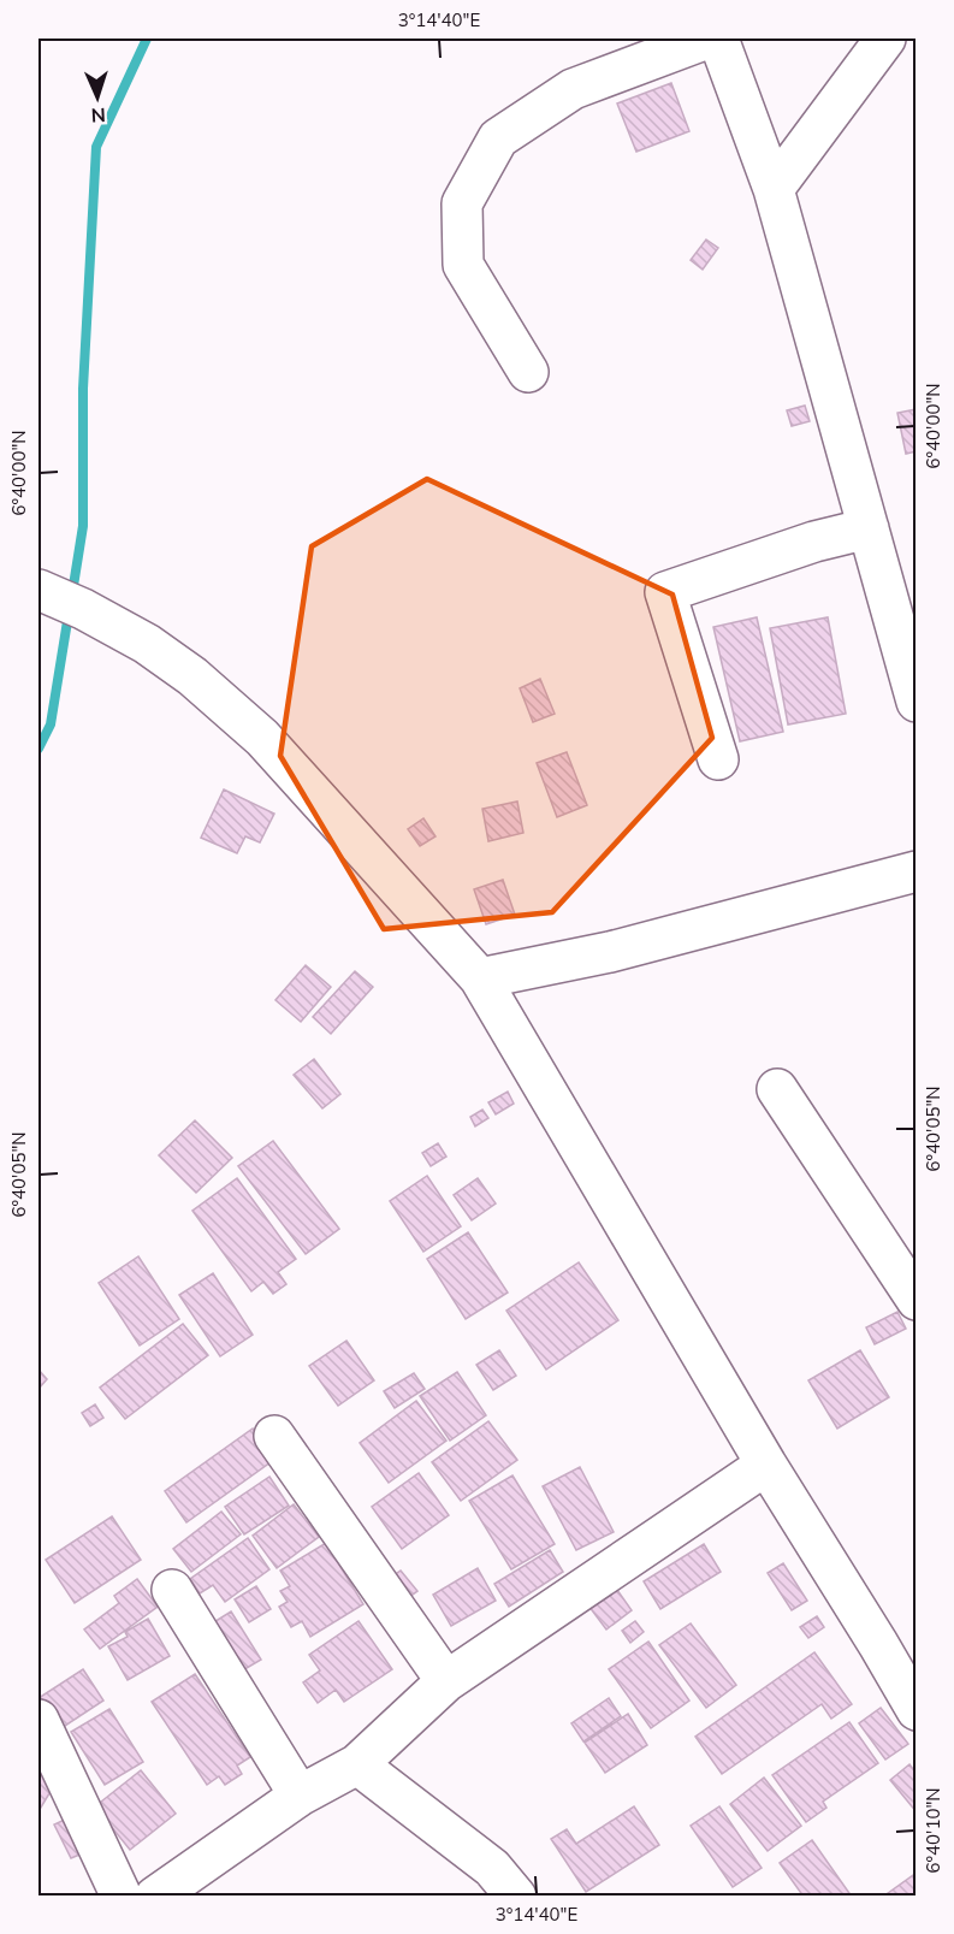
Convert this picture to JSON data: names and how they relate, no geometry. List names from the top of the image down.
{
  "north": "bottom",
  "coordinates": [
    "3°14'40\"E",
    "6°40'00\"N",
    "6°40'05\"N",
    "6°40'10\"N"
  ]
}
